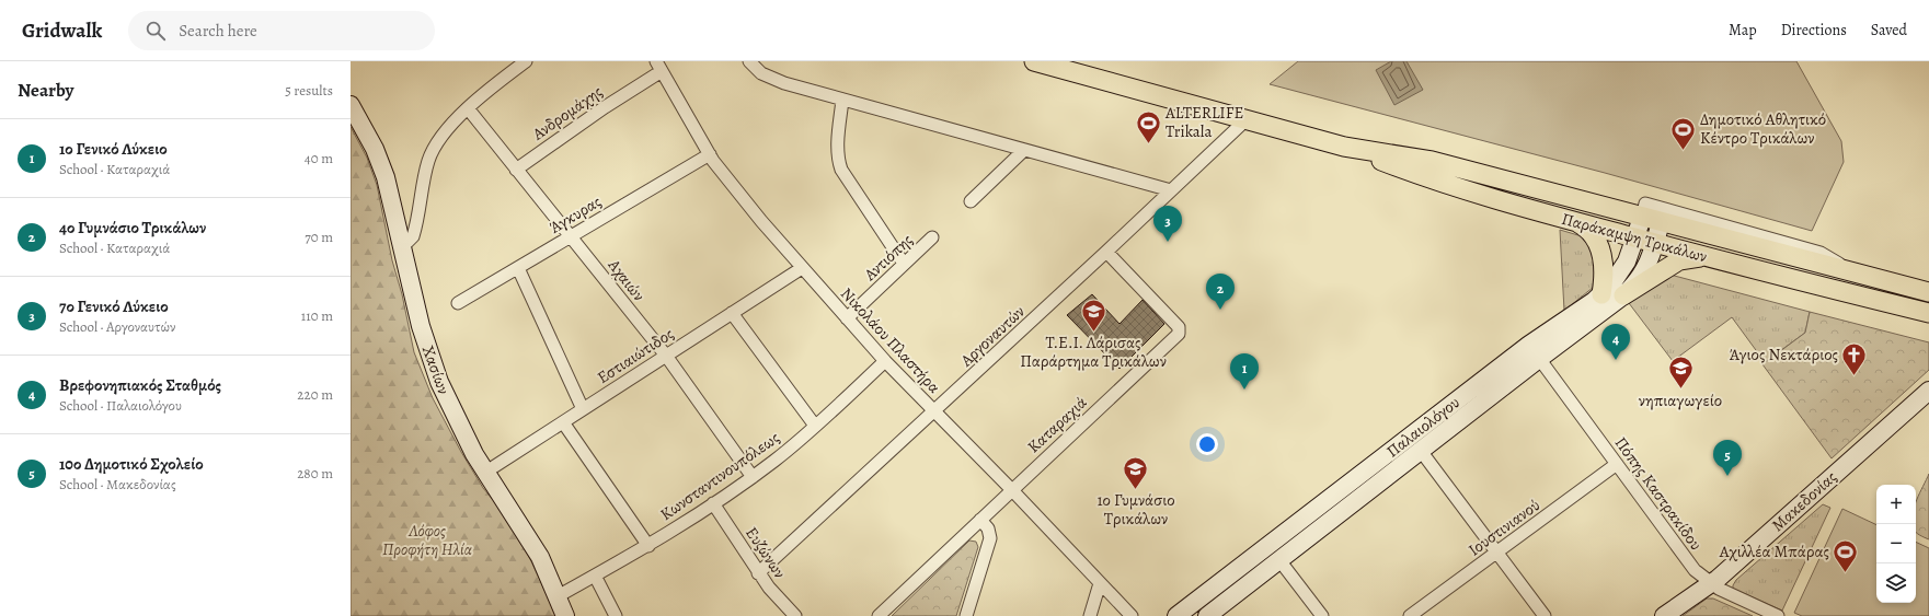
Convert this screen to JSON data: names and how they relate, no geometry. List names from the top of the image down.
{
  "streets": {
    "main road": [
      "Παράκαμψη Τρικάλων",
      "Χασίων",
      "Παλαιολόγου",
      "Μακεδονίας"
    ],
    "street": [
      "Ανδρομάχης",
      "Άγκυρας",
      "Αντιόπης",
      "Αχαιών",
      "Αργοναυτών",
      "Νικολάου Πλαστήρα",
      "Εστιαιώτιδος",
      "Καταραχιά",
      "Κωνσταντινουπόλεως",
      "Πόπης Καστρακίδου",
      "Ιουστινιανού",
      "Ευζώνων"
    ]
  },
  "crossings": [
    ["Ανδρομάχης", "Αχαιών"],
    ["Ανδρομάχης", "Νικολάου Πλαστήρα"],
    ["Άγκυρας", "Αχαιών"],
    ["Άγκυρας", "Νικολάου Πλαστήρα"],
    ["Παράκαμψη Τρικάλων", "Αργοναυτών"],
    ["Παράκαμψη Τρικάλων", "Παλαιολόγου"],
    ["Αντιόπης", "Νικολάου Πλαστήρα"],
    ["Αχαιών", "Εστιαιώτιδος"],
    ["Αχαιών", "Κωνσταντινουπόλεως"],
    ["Αργοναυτών", "Νικολάου Πλαστήρα"],
    ["Αργοναυτών", "Καταραχιά"],
    ["Αργοναυτών", "Ευζώνων"],
    ["Νικολάου Πλαστήρα", "Εστιαιώτιδος"],
    ["Νικολάου Πλαστήρα", "Καταραχιά"],
    ["Νικολάου Πλαστήρα", "Κωνσταντινουπόλεως"],
    ["Εστιαιώτιδος", "Χασίων"],
    ["Χασίων", "Κωνσταντινουπόλεως"],
    ["Παλαιολόγου", "Πόπης Καστρακίδου"],
    ["Κωνσταντινουπόλεως", "Ευζώνων"],
    ["Πόπης Καστρακίδου", "Μακεδονίας"],
    ["Πόπης Καστρακίδου", "Ιουστινιανού"]
  ],
  "parks": ["Λόφος Προφήτη Ηλία"],
  "places": {
    "sports": ["ALTERLIFE Trikala", "Δημοτικό Αθλητικό Κέντρο Τρικάλων", "Αχιλλέα Μπάρας"],
    "school or university": ["Τ.Ε.Ι. Λάρισας Παράρτημα Τρικάλων", "νηπιαγωγείο", "1ο Γυμνάσιο Τρικάλων"],
    "church": ["Άγιος Νεκτάριος"]
  },
  "page": {
    "header": "Gridwalk",
    "search": "Search here",
    "nav": ["Map", "Directions", "Saved"],
    "heading": ["Nearby", "5 results"],
    "list": [
      {
        "mark": "1",
        "name": "1ο Γενικό Λύκειο",
        "note": "School · Καταραχιά",
        "value": "40 m"
      },
      {
        "mark": "2",
        "name": "4ο Γυμνάσιο Τρικάλων",
        "note": "School · Καταραχιά",
        "value": "70 m"
      },
      {
        "mark": "3",
        "name": "7ο Γενικό Λύκειο",
        "note": "School · Αργοναυτών",
        "value": "110 m"
      },
      {
        "mark": "4",
        "name": "Βρεφονηπιακός Σταθμός",
        "note": "School · Παλαιολόγου",
        "value": "220 m"
      },
      {
        "mark": "5",
        "name": "10ο Δημοτικό Σχολείο",
        "note": "School · Μακεδονίας",
        "value": "280 m"
      }
    ],
    "pins": [
      "3",
      "2",
      "4",
      "1",
      "5"
    ],
    "map_buttons": ["+", "−"]
  }
}
